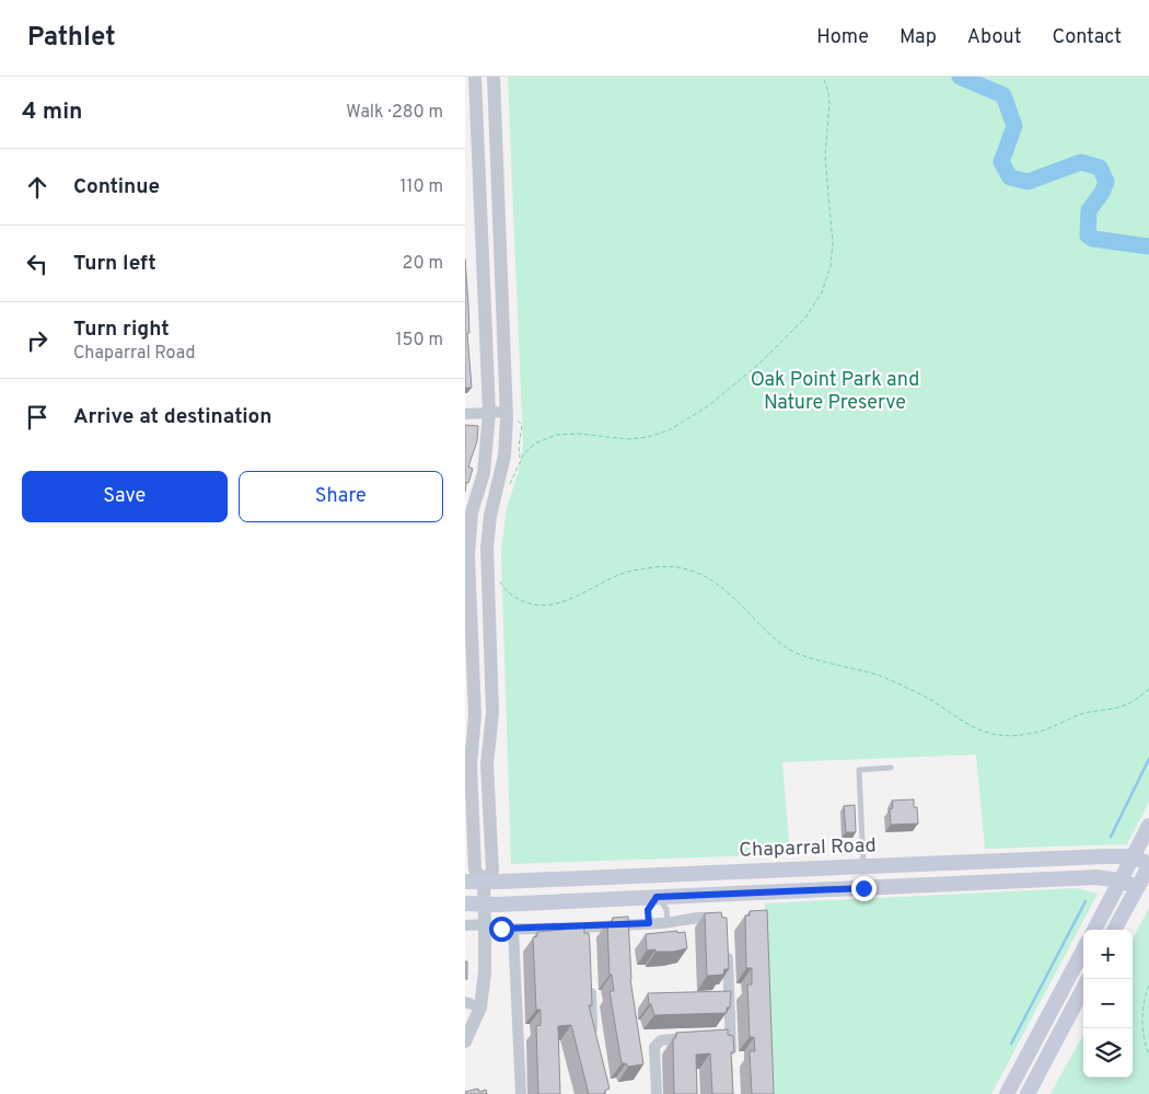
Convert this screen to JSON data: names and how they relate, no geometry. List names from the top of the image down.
{
  "streets": {
    "main road": ["Chaparral Road"]
  },
  "parks": ["Oak Point Park and Nature Preserve"],
  "page": {
    "header": "Pathlet",
    "nav": [
      "Home",
      "Map",
      "About",
      "Contact"
    ],
    "heading": ["4 min", "Walk · 280 m"],
    "list": [
      ["Continue", "110 m"],
      ["Turn left", "20 m"],
      ["Turn right", "Chaparral Road", "150 m"],
      "Arrive at destination"
    ],
    "buttons": ["Save", "Share"],
    "map_buttons": ["+", "−"]
  }
}
